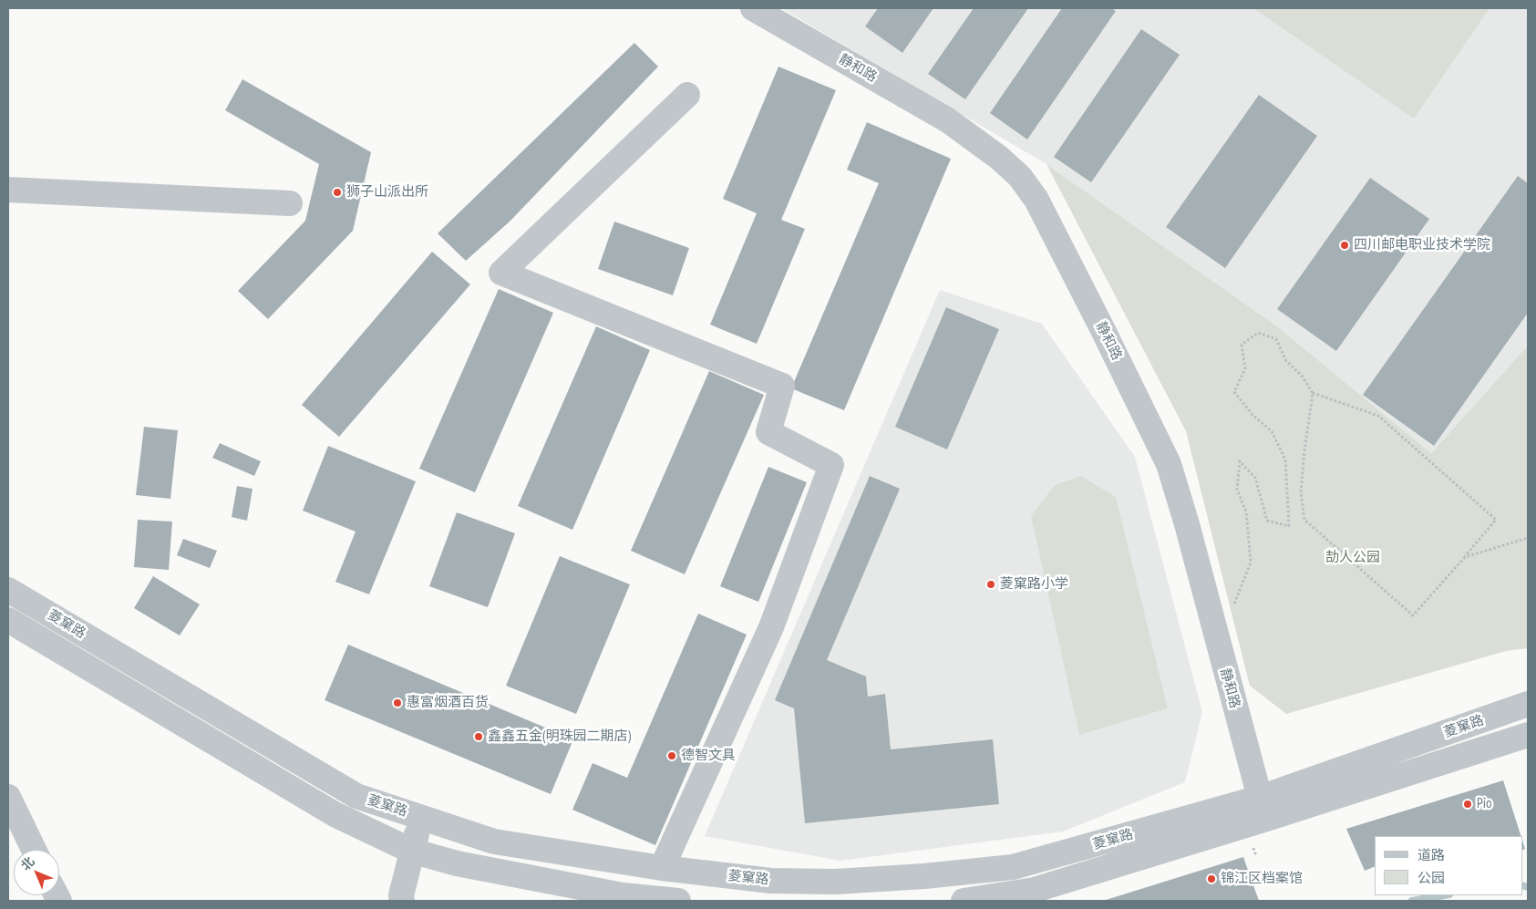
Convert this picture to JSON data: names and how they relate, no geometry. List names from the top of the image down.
{
  "streets": {
    "street": ["静和路", "菱窠路"]
  },
  "crossings": [
    ["静和路", "菱窠路"]
  ],
  "parks": ["劼人公园"],
  "places": [
    "狮子山派出所",
    "四川邮电职业技术学院",
    "菱窠路小学",
    "惠富烟酒百货",
    "鑫鑫五金(明珠园二期店)",
    "德智文具",
    "Pio",
    "锦江区档案馆"
  ],
  "legend": ["道路", "公园"],
  "north": "top left"
}
